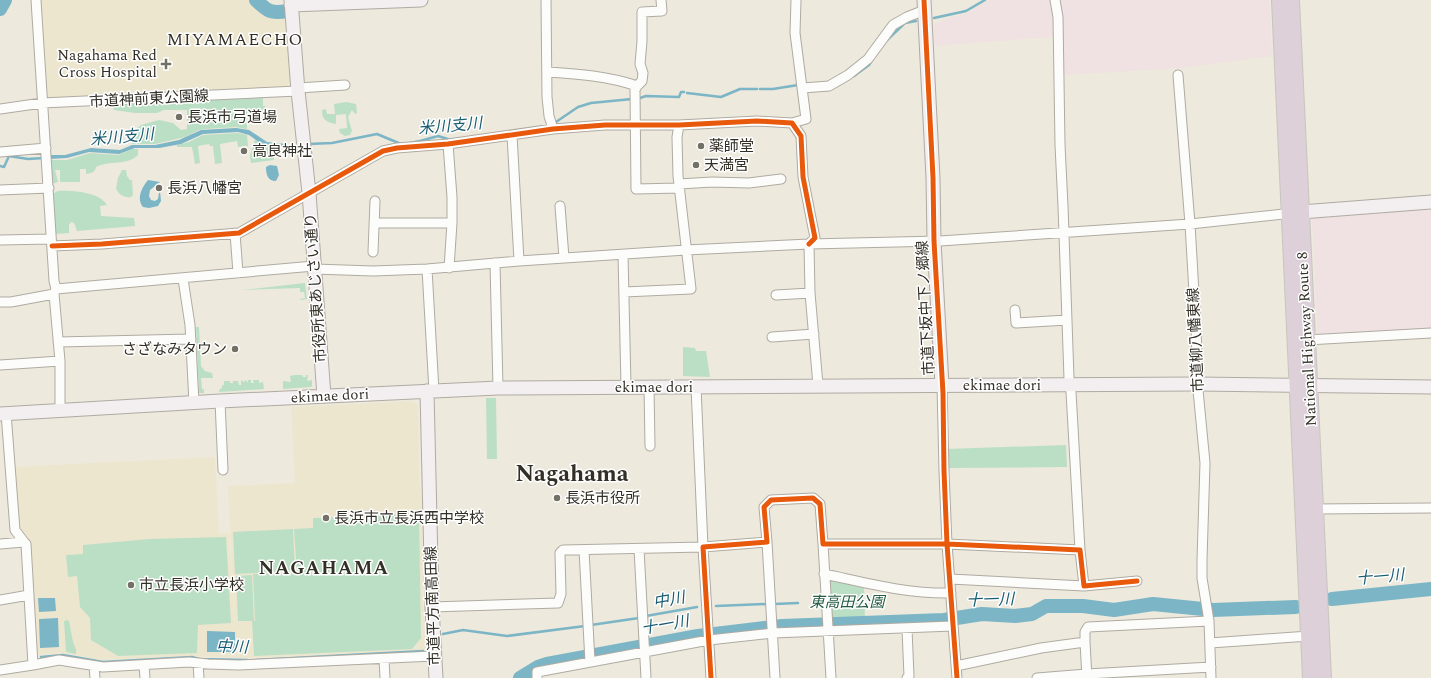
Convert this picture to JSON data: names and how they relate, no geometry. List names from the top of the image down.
{
  "streets": {
    "highway": ["National Highway Route 8"],
    "main road": [
      "市役所東あじさい通り",
      "市道下坂中下ノ郷線",
      "ekimae dori",
      "市道平方南高田線"
    ],
    "street": ["市道神前東公園線", "市道柳八幡東線"]
  },
  "crossings": [
    ["市道神前東公園線", "市役所東あじさい通り"],
    ["市役所東あじさい通り", "ekimae dori"],
    ["市道下坂中下ノ郷線", "ekimae dori"],
    ["National Highway Route 8", "ekimae dori"],
    ["市道柳八幡東線", "ekimae dori"],
    ["ekimae dori", "市道平方南高田線"]
  ],
  "districts": ["MIYAMAECHO", "Nagahama", "NAGAHAMA"],
  "water": ["米川支川", "十一川", "中川"],
  "parks": ["東高田公園"],
  "places": {
    "health": ["Nagahama Red Cross Hospital"],
    "other": [
      "長浜市弓道場",
      "薬師堂",
      "高良神社",
      "天満宮",
      "長浜八幡宮",
      "さざなみタウン",
      "長浜市役所",
      "長浜市立長浜西中学校",
      "市立長浜小学校"
    ]
  }
}
